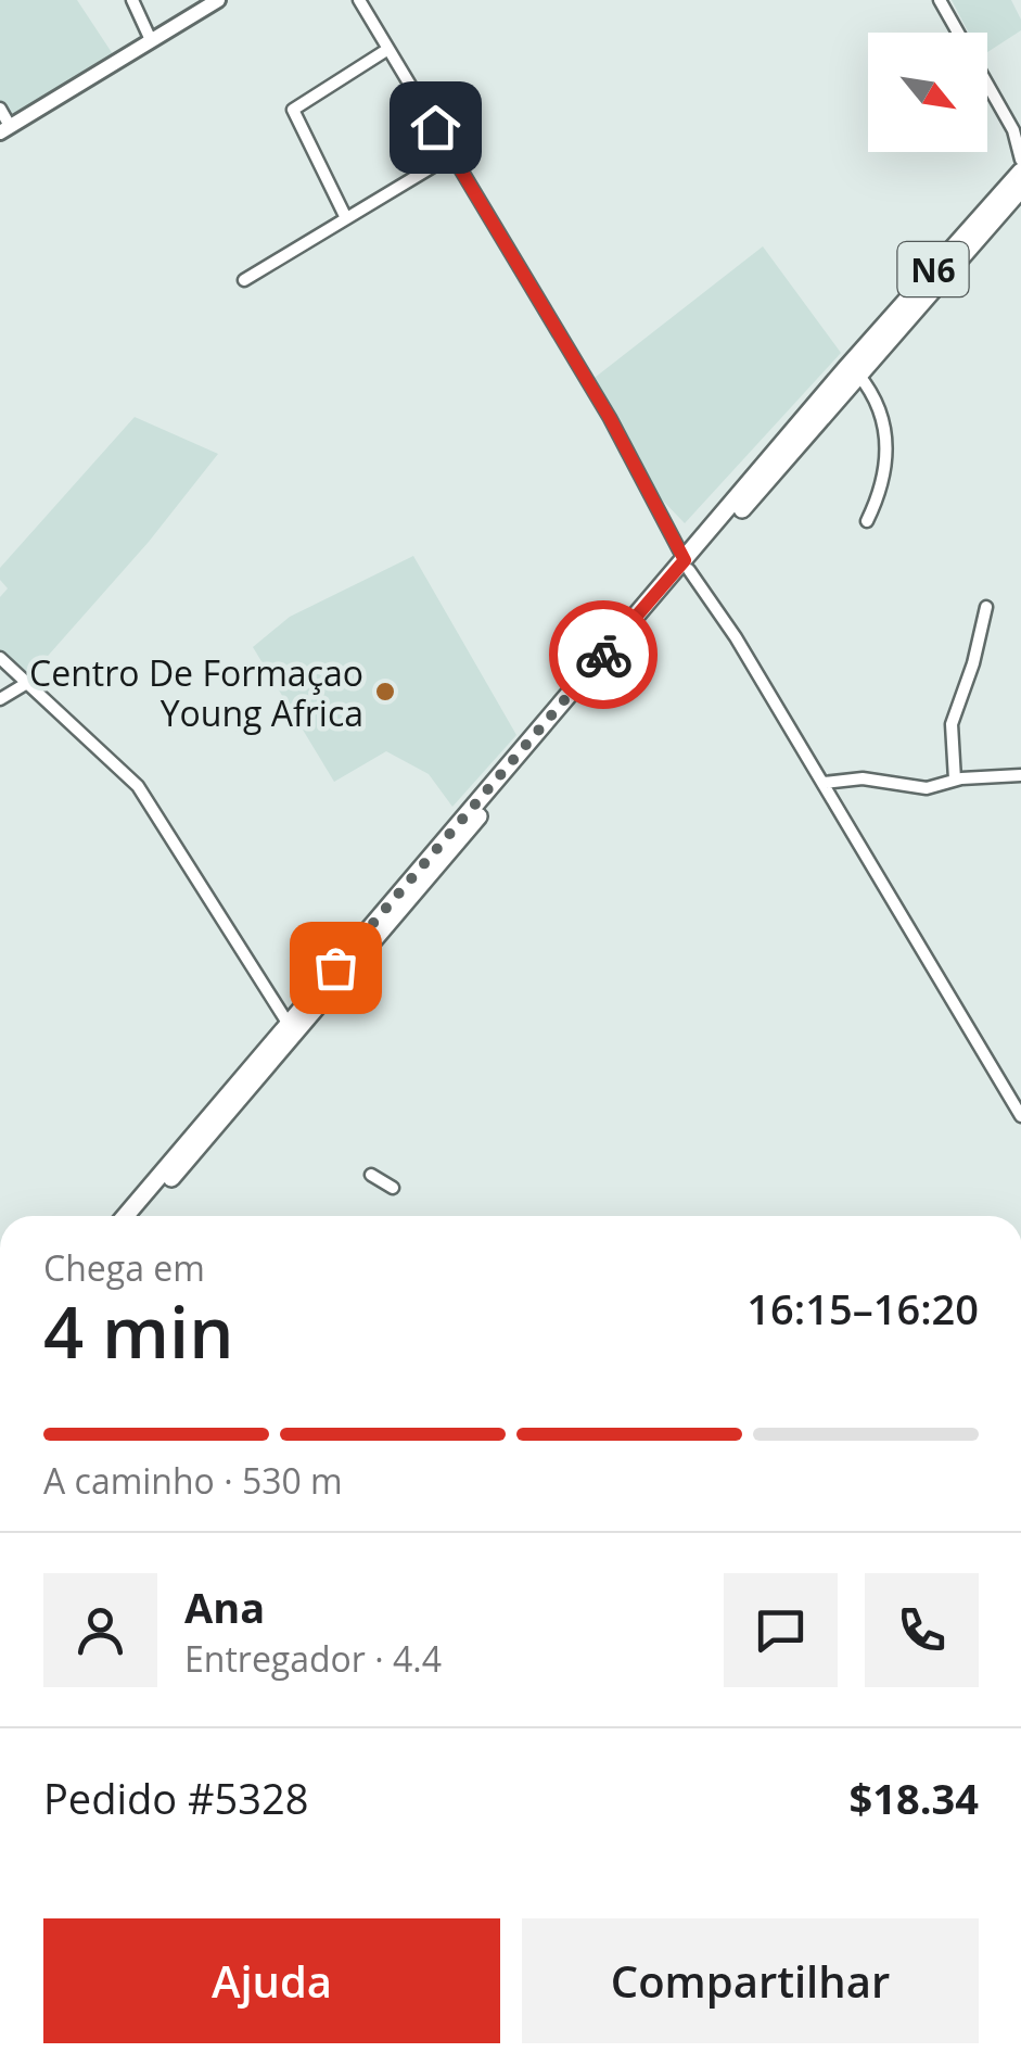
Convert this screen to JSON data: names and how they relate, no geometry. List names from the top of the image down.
{
  "streets": {
    "highway": ["N6"]
  },
  "places": ["Centro De Formaçao Young Africa"],
  "north": "bottom right",
  "page": {
    "heading": ["4 min", "Chega em", "16:15–16:20"],
    "panel": [
      "Ana",
      "Entregador · 4.4",
      "Pedido #5328",
      "$18.34"
    ],
    "bar": "A caminho · 530 m",
    "buttons": ["Ajuda", "Compartilhar"]
  }
}
